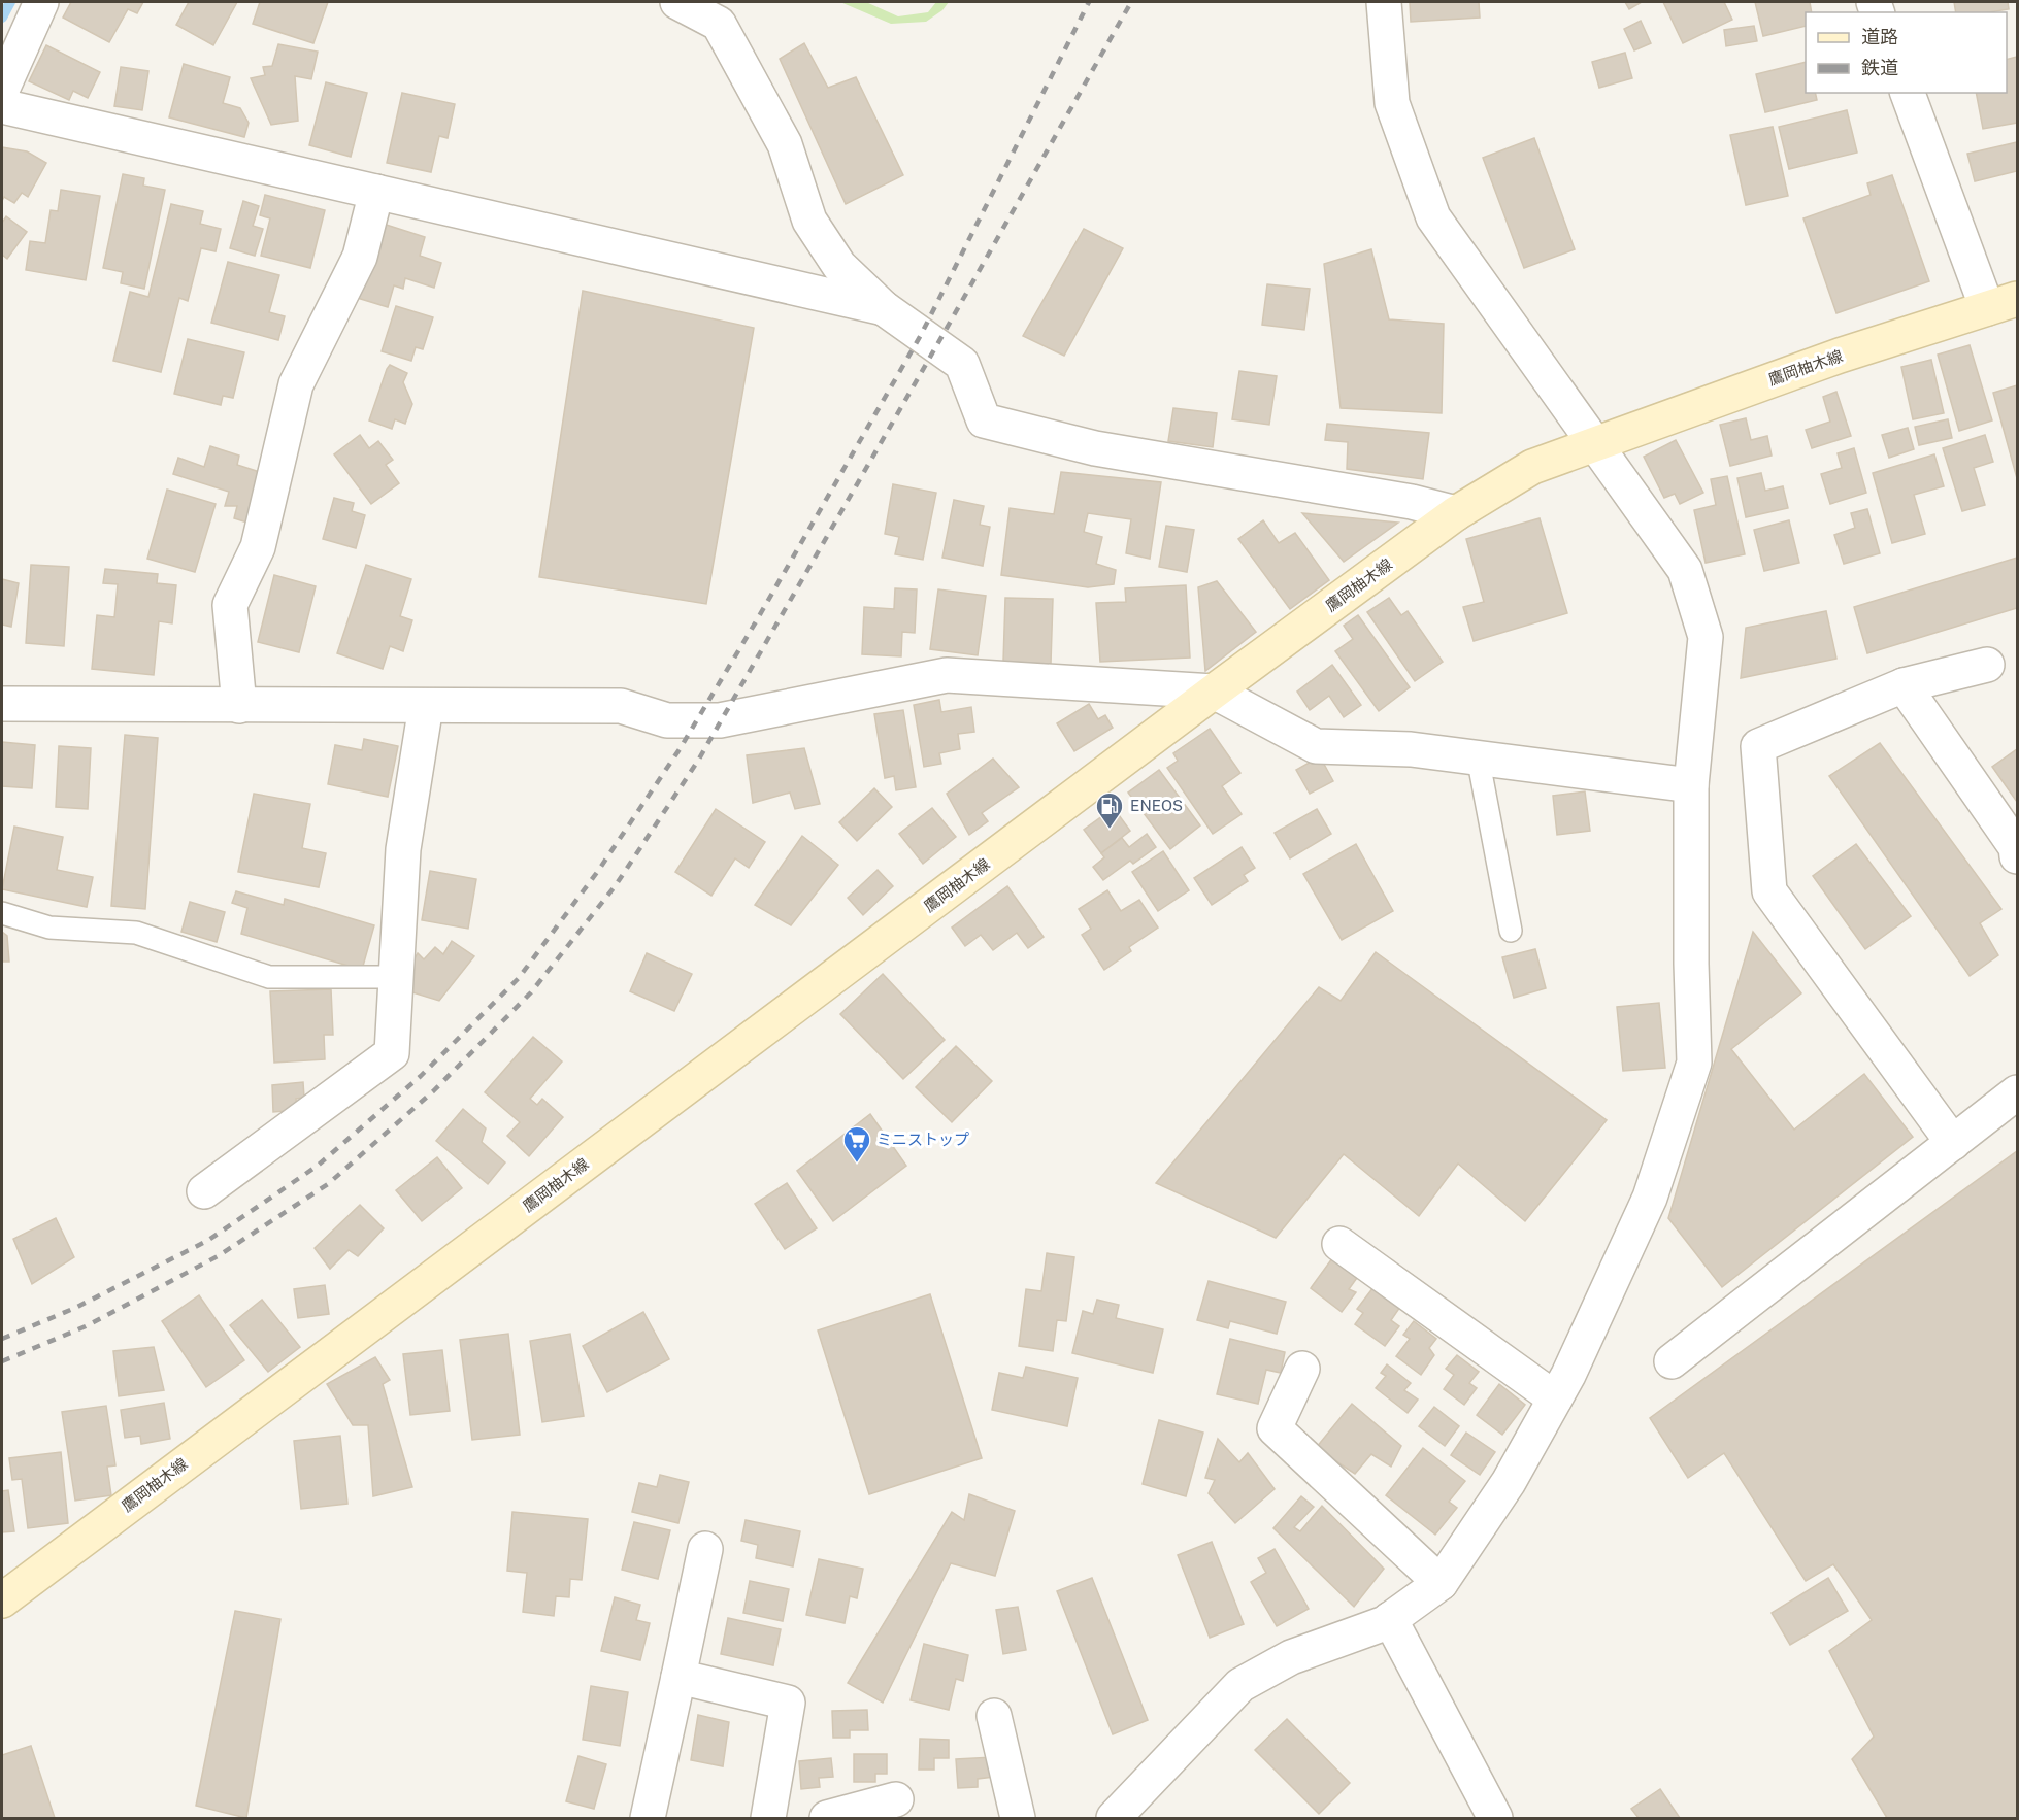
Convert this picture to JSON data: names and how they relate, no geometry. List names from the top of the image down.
{
  "streets": {
    "main road": ["鷹岡柚木線"]
  },
  "places": {
    "fuel station": ["ENEOS"],
    "supermarket": ["ミニストップ"]
  },
  "legend": ["道路", "鉄道"]
}
